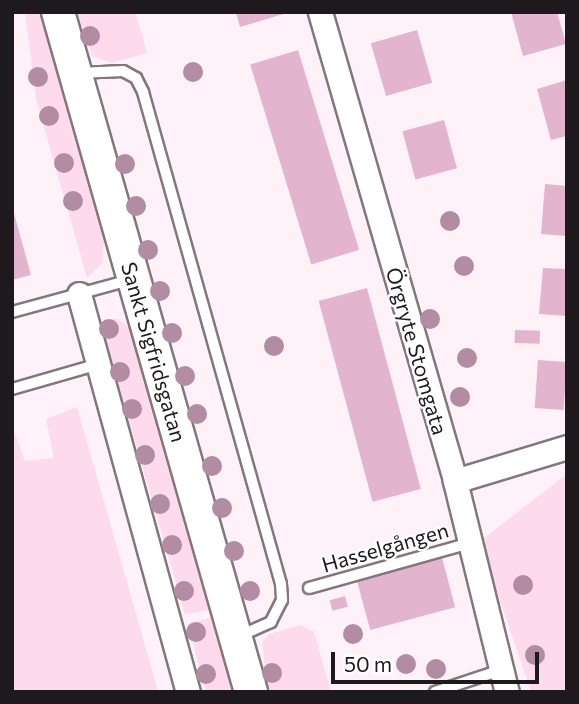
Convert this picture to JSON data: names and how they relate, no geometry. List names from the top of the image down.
{
  "streets": {
    "street": ["Örgryte Stomgata", "Sankt Sigfridsgatan"],
    "lane": ["Hasselgången"]
  },
  "crossings": [
    ["Örgryte Stomgata", "Hasselgången"]
  ],
  "scale_bar": "50 m"
}
